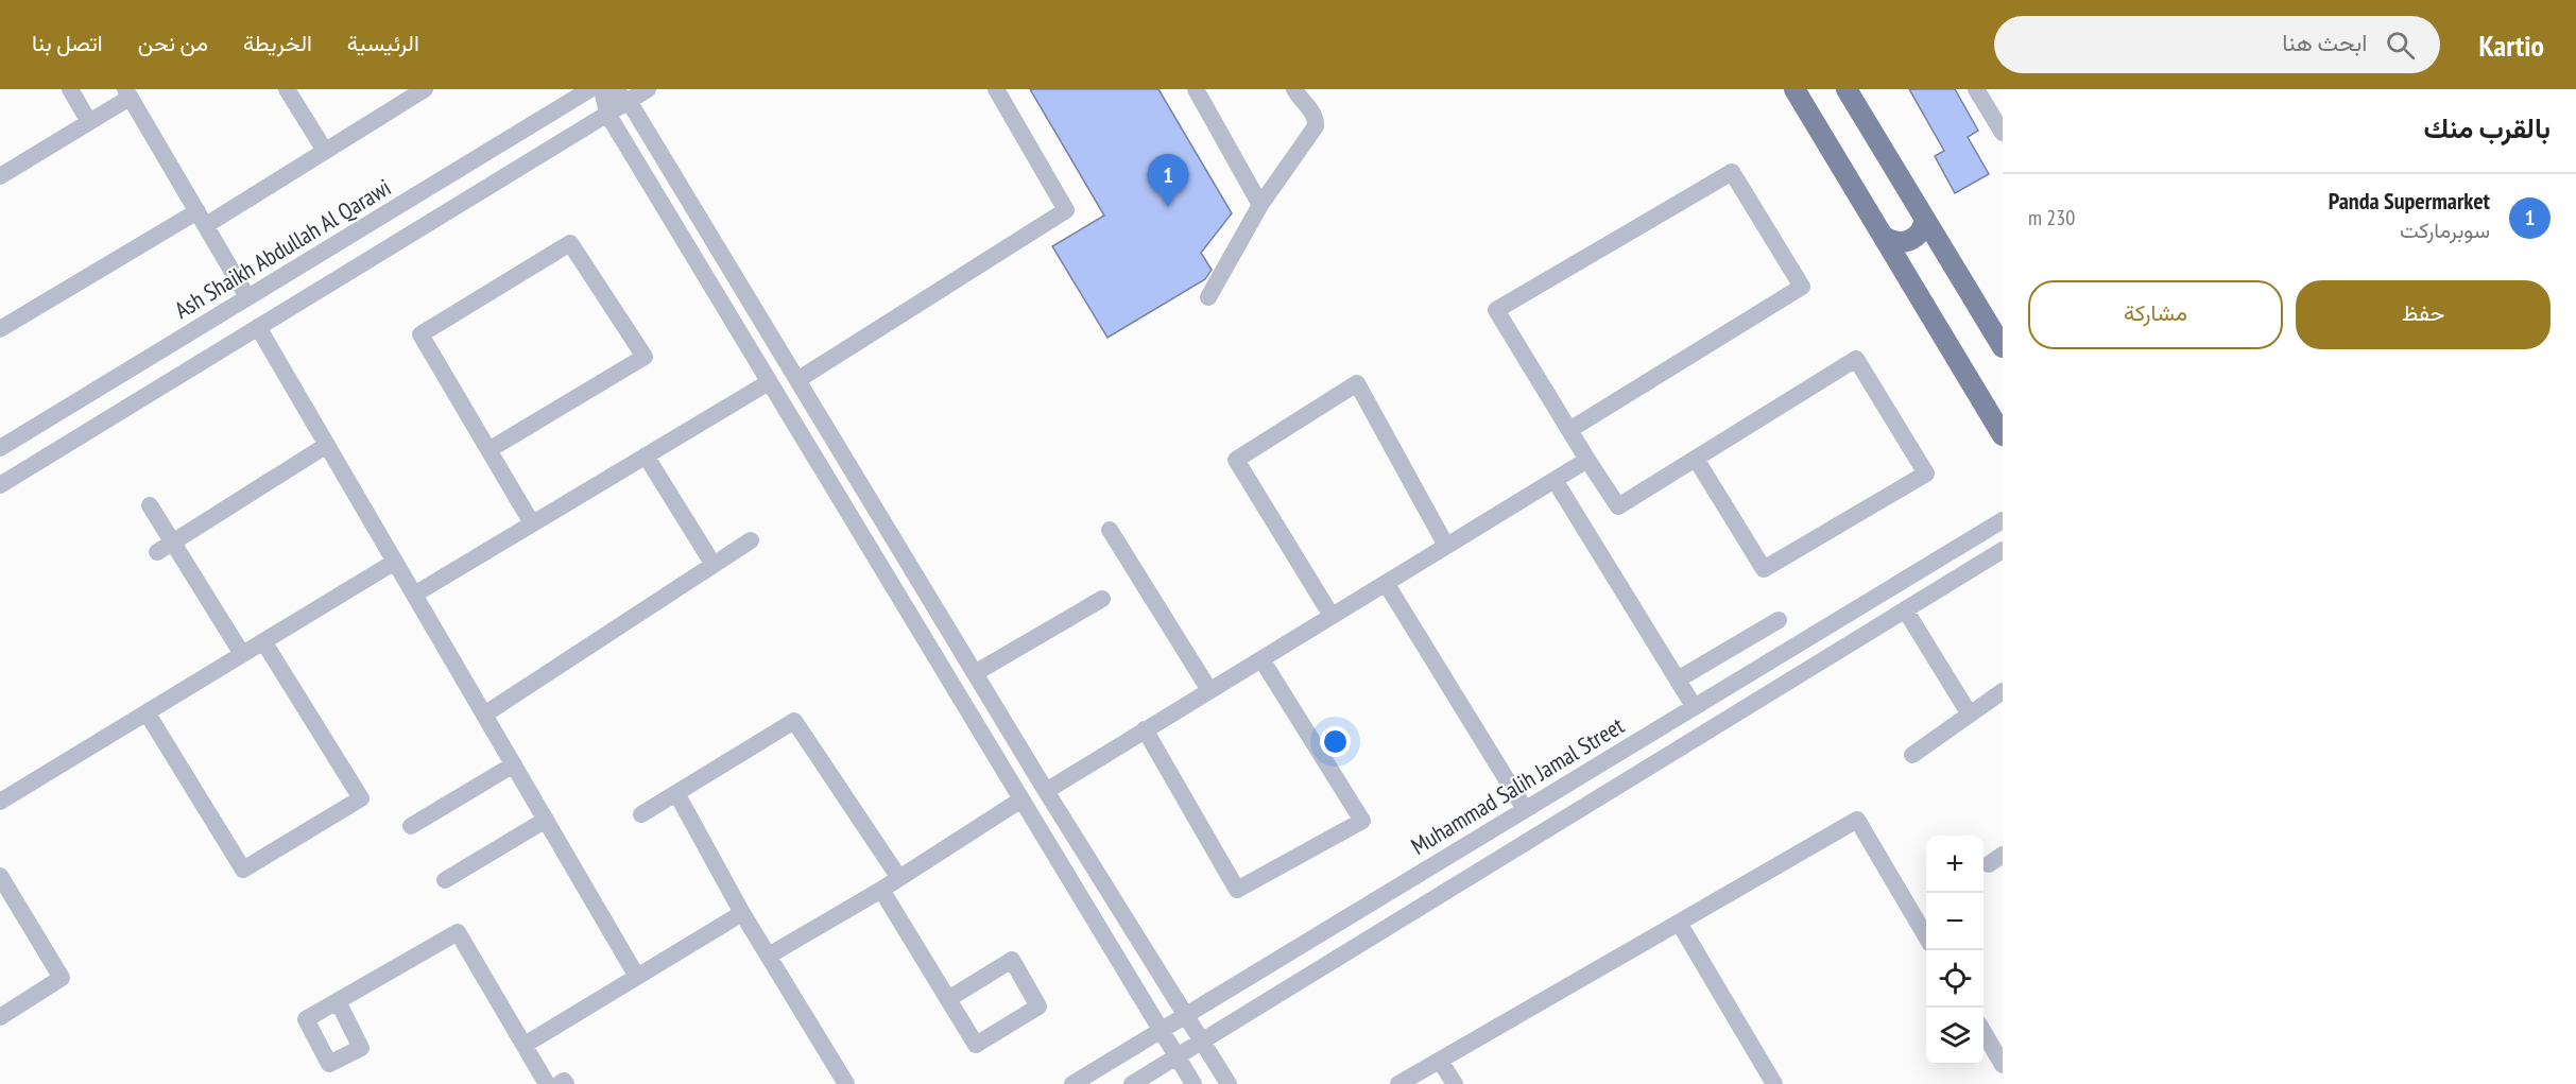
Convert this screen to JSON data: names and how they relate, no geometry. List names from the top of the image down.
{
  "streets": {
    "street": ["Ash Shaikh Abdullah Al Qarawi", "Muhammad Salih Jamal Street"]
  },
  "page": {
    "header": "Kartio",
    "search": "ابحث هنا",
    "nav": [
      "الرئيسية",
      "الخريطة",
      "من نحن",
      "اتصل بنا"
    ],
    "heading": "بالقرب منك",
    "pins": "1",
    "list": [
      {
        "mark": "1",
        "name": "Panda Supermarket",
        "note": "سوبرماركت",
        "value": "230 m"
      }
    ],
    "buttons": ["حفظ", "مشاركة"],
    "map_buttons": ["+", "−"]
  }
}
